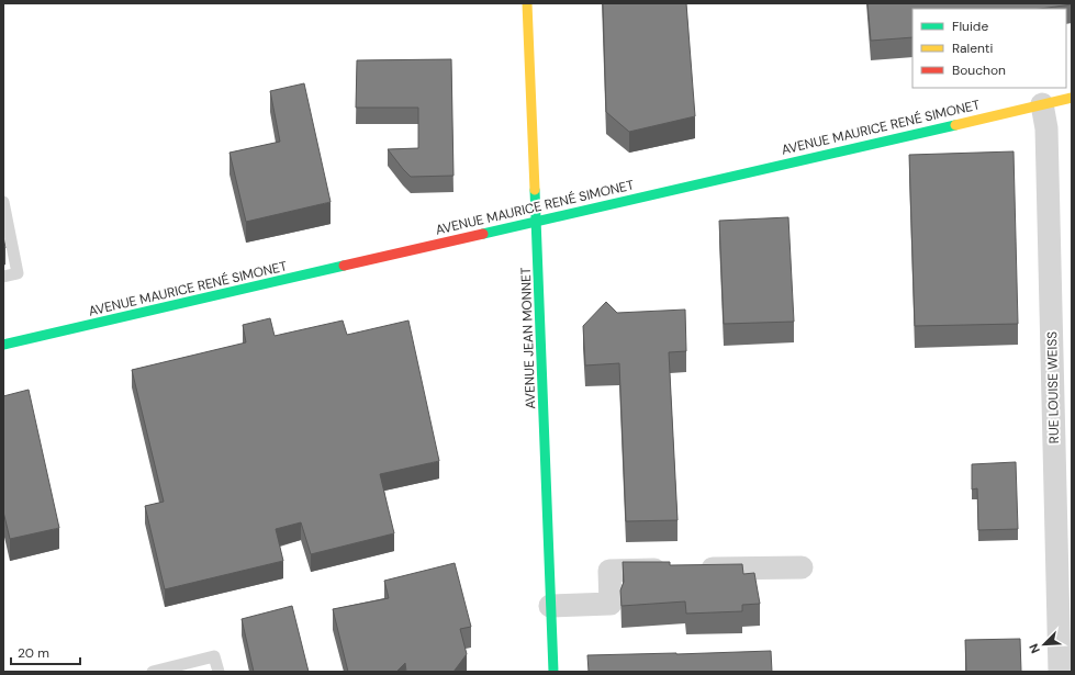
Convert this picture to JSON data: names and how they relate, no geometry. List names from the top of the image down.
{
  "streets": {
    "street": ["AVENUE MAURICE RENÉ SIMONET", "AVENUE JEAN MONNET", "RUE LOUISE WEISS"]
  },
  "crossings": [
    ["AVENUE MAURICE RENÉ SIMONET", "AVENUE JEAN MONNET"],
    ["AVENUE MAURICE RENÉ SIMONET", "RUE LOUISE WEISS"]
  ],
  "legend": ["Fluide", "Ralenti", "Bouchon"],
  "scale_bar": "20 m",
  "north": "bottom left"
}
